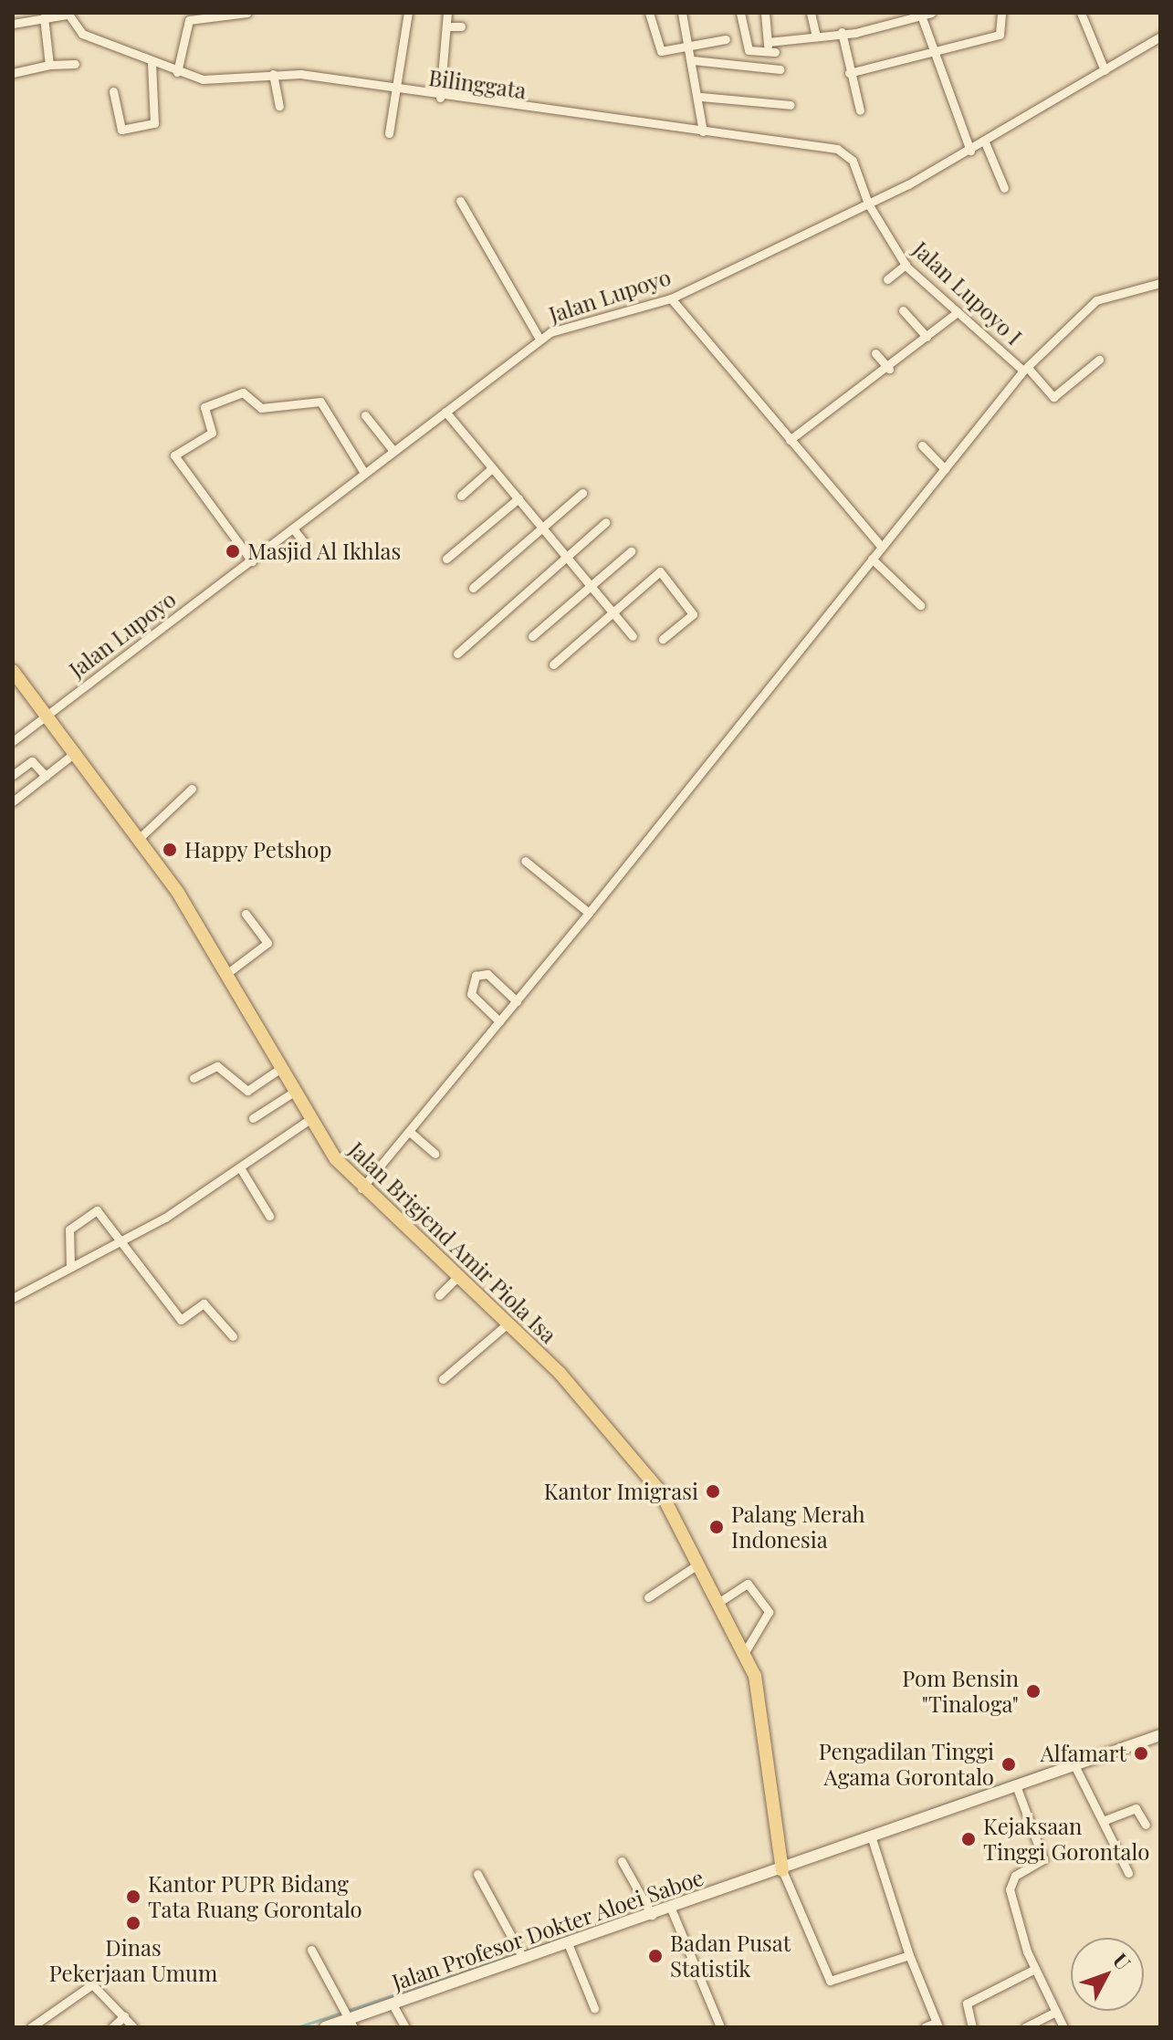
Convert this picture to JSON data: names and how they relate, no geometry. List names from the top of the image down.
{
  "streets": {
    "main road": ["Jalan Brigjend Amir Piola Isa"],
    "street": [
      "Bilinggata",
      "Jalan Lupoyo I",
      "Jalan Lupoyo",
      "Jalan Profesor Dokter Aloei Saboe"
    ]
  },
  "crossings": [
    ["Bilinggata", "Jalan Lupoyo I"],
    ["Bilinggata", "Jalan Lupoyo"],
    ["Jalan Lupoyo I", "Jalan Lupoyo"],
    ["Jalan Lupoyo", "Jalan Brigjend Amir Piola Isa"],
    ["Jalan Brigjend Amir Piola Isa", "Jalan Profesor Dokter Aloei Saboe"]
  ],
  "places": [
    "Masjid Al Ikhlas",
    "Happy Petshop",
    "Kantor Imigrasi",
    "Palang Merah Indonesia",
    "Pom Bensin \"Tinaloga\"",
    "Alfamart",
    "Pengadilan Tinggi Agama Gorontalo",
    "Kejaksaan Tinggi Gorontalo",
    "Kantor PUPR Bidang Tata Ruang Gorontalo",
    "Dinas Pekerjaan Umum",
    "Badan Pusat Statistik"
  ],
  "north": "top right"
}
